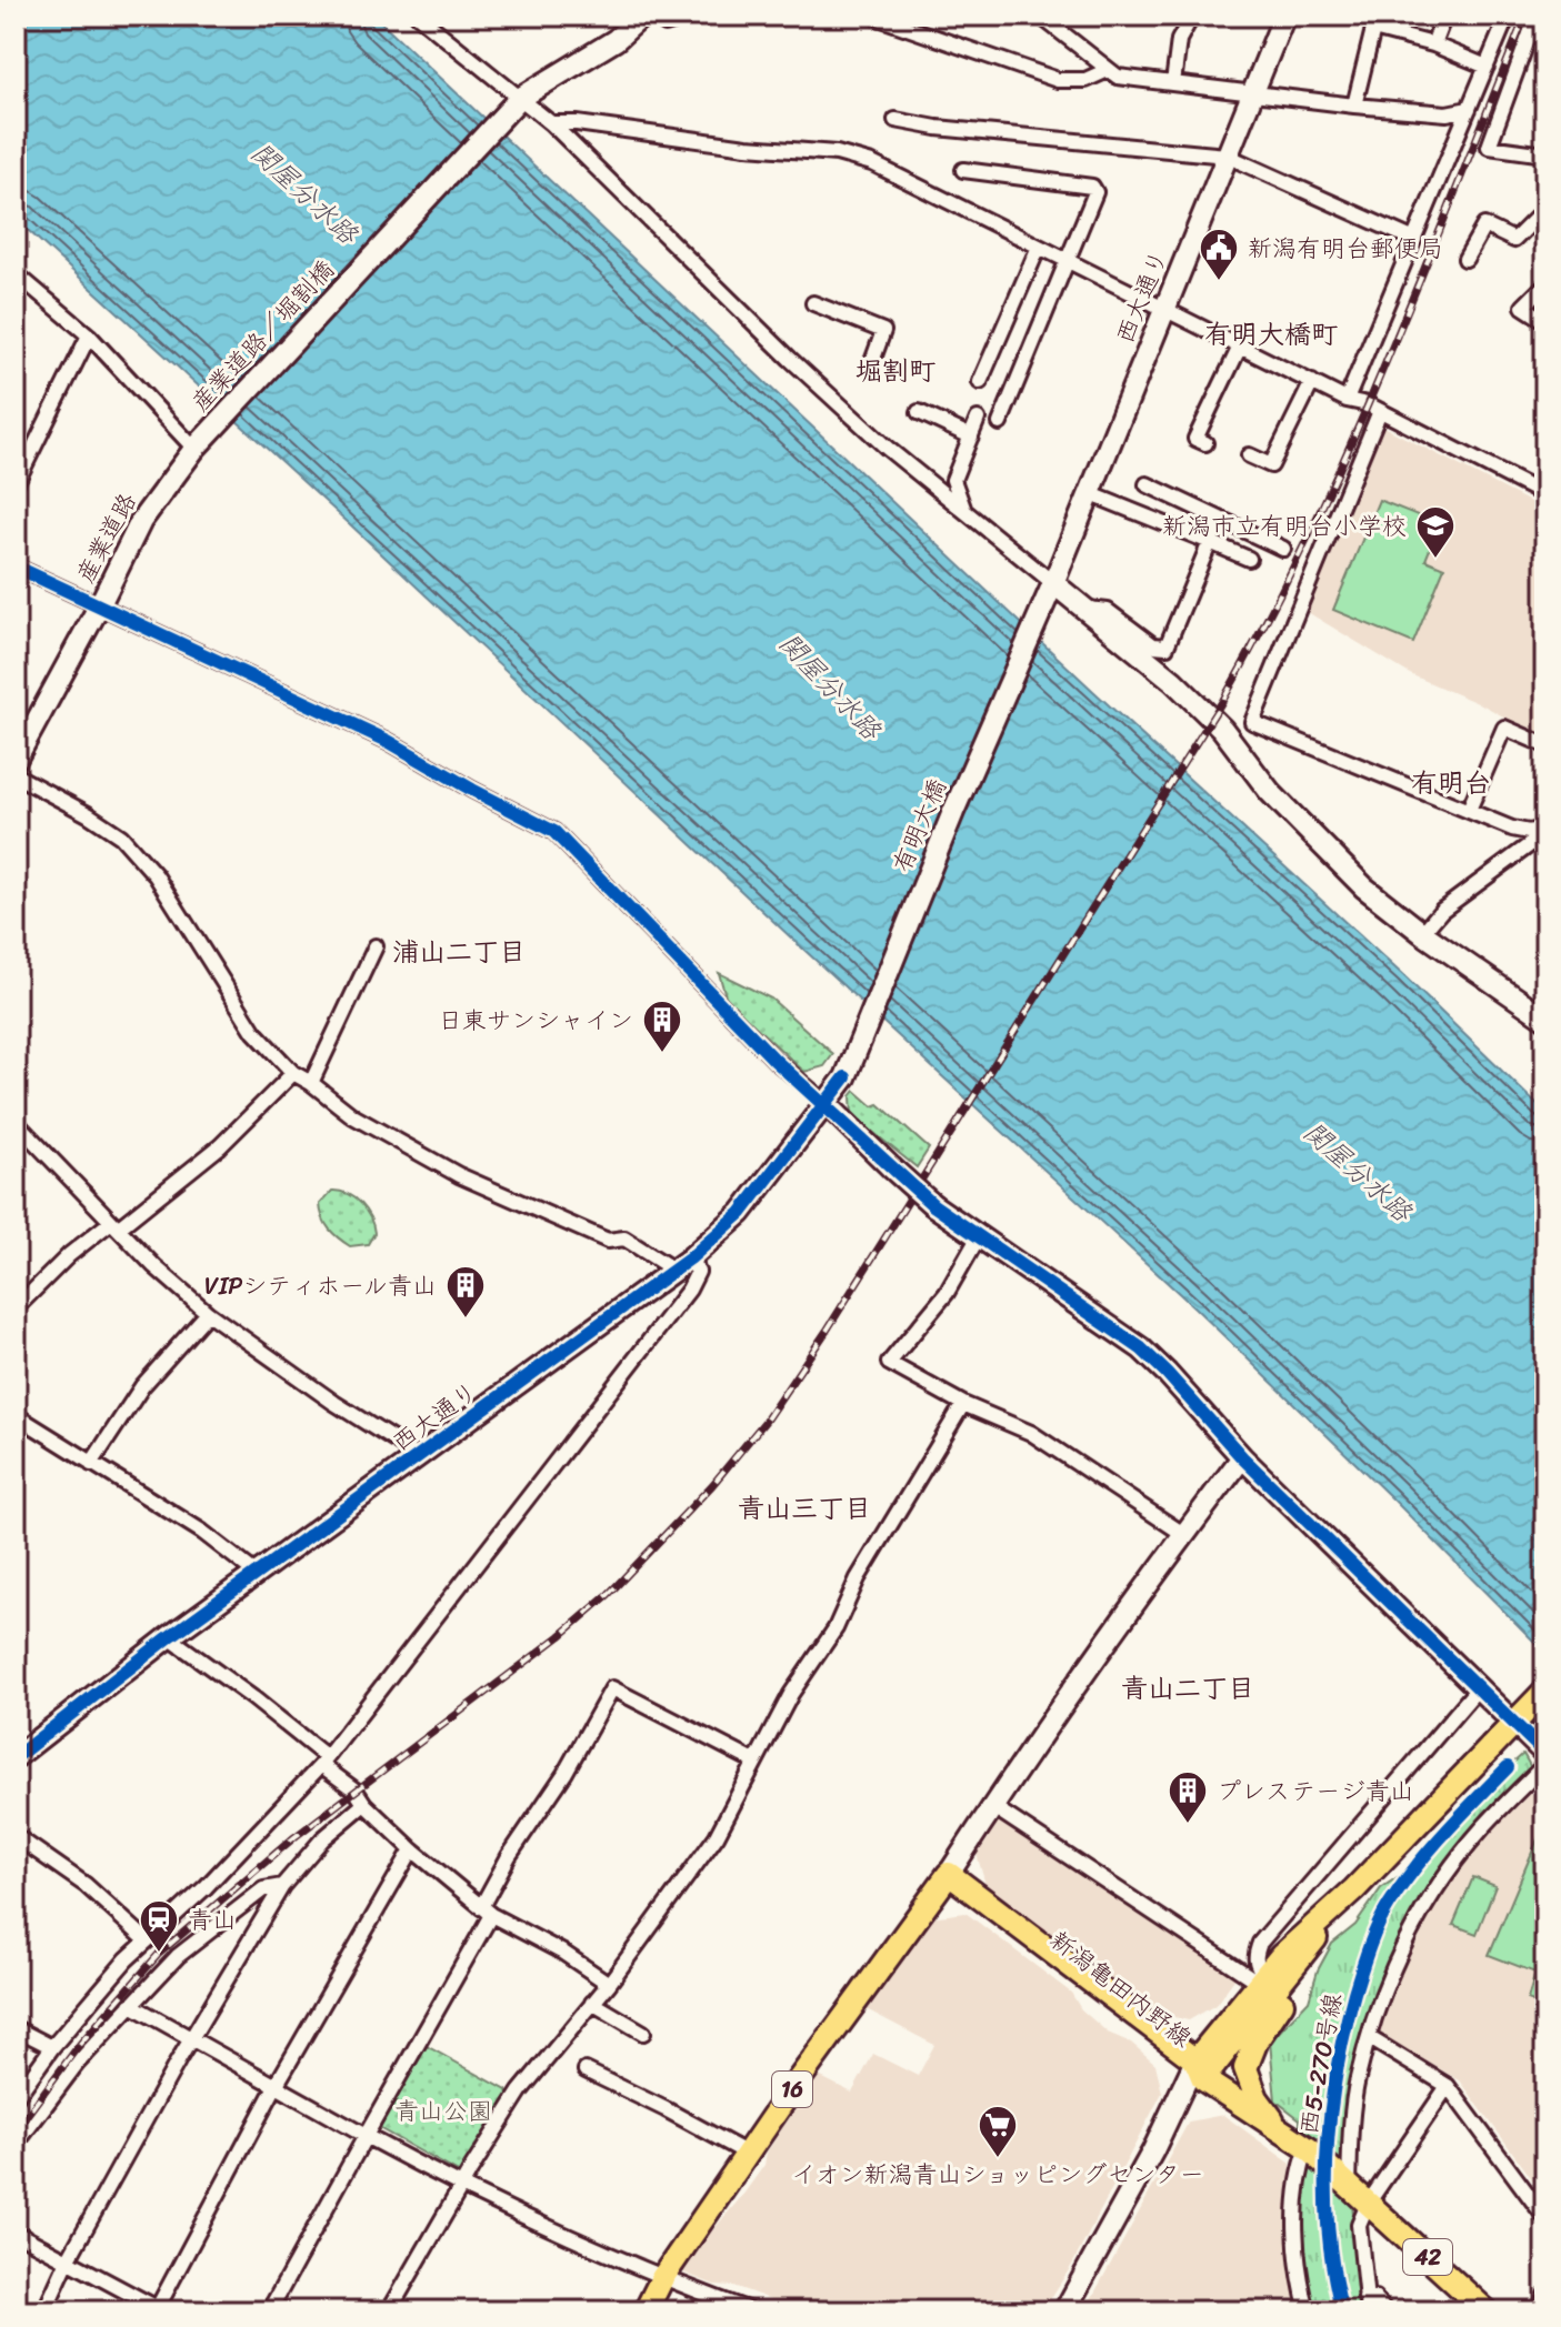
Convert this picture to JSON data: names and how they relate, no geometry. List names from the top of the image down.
{
  "streets": {
    "main road": ["新潟亀田内野線", "16", "42"],
    "street": [
      "西大通り",
      "産業道路／堀割橋",
      "産業道路",
      "有明大橋"
    ],
    "cycle path": ["西5-270号線"]
  },
  "crossings": [
    ["西大通り", "有明大橋"],
    ["産業道路／堀割橋", "産業道路"],
    ["新潟亀田内野線", "16"],
    ["新潟亀田内野線", "42"]
  ],
  "districts": [
    "有明大橋町",
    "堀割町",
    "有明台",
    "浦山二丁目",
    "青山三丁目",
    "青山二丁目"
  ],
  "water": ["関屋分水路"],
  "parks": ["青山公園"],
  "places": {
    "public building": ["新潟有明台郵便局"],
    "school or university": ["新潟市立有明台小学校"],
    "building": ["日東サンシャイン", "VIPシティホール青山", "プレステージ青山"],
    "station": ["青山"],
    "supermarket": ["イオン新潟青山ショッピングセンター"]
  }
}
